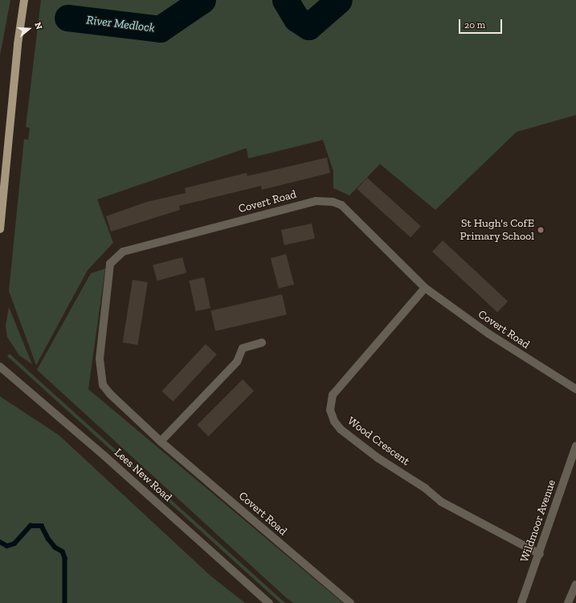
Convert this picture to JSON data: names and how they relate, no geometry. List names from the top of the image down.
{
  "streets": {
    "street": [
      "Covert Road",
      "Wood Crescent",
      "Lees New Road",
      "Wildmoor Avenue"
    ]
  },
  "crossings": [
    ["Covert Road", "Wood Crescent"],
    ["Wood Crescent", "Wildmoor Avenue"]
  ],
  "water": ["River Medlock"],
  "places": ["St Hugh's CofE Primary School"],
  "scale_bar": "20 m",
  "north": "right"
}
